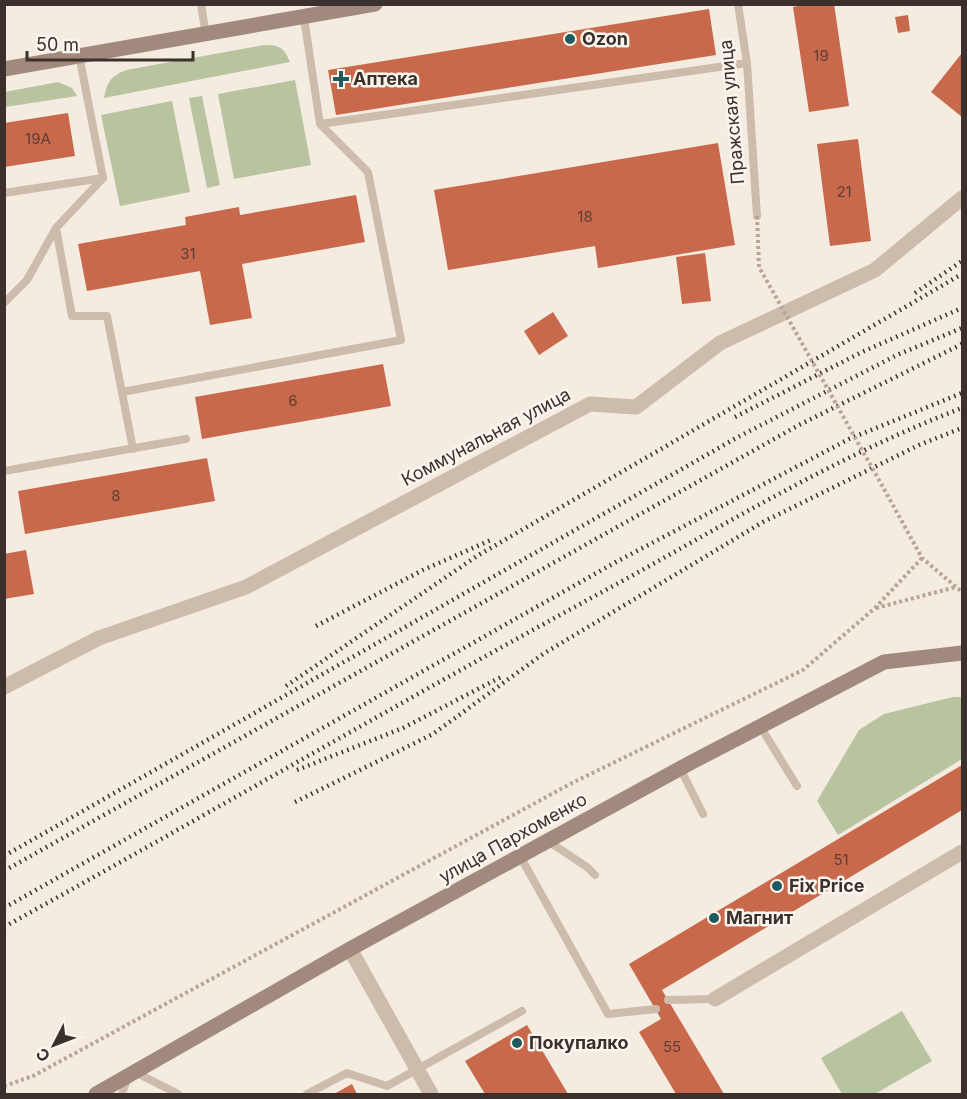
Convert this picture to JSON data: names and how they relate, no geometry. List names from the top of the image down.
{
  "streets": {
    "street": ["Коммунальная улица", "улица Пархоменко"],
    "lane": ["Пражская улица"]
  },
  "places": {
    "other": [
      "Ozon",
      "Fix Price",
      "Магнит",
      "Покупалко"
    ],
    "health": ["Аптека"]
  },
  "house_numbers": [
    "19",
    "19А",
    "21",
    "18",
    "31",
    "6",
    "8",
    "51",
    "55"
  ],
  "scale_bar": "50 m",
  "north": "bottom left"
}
